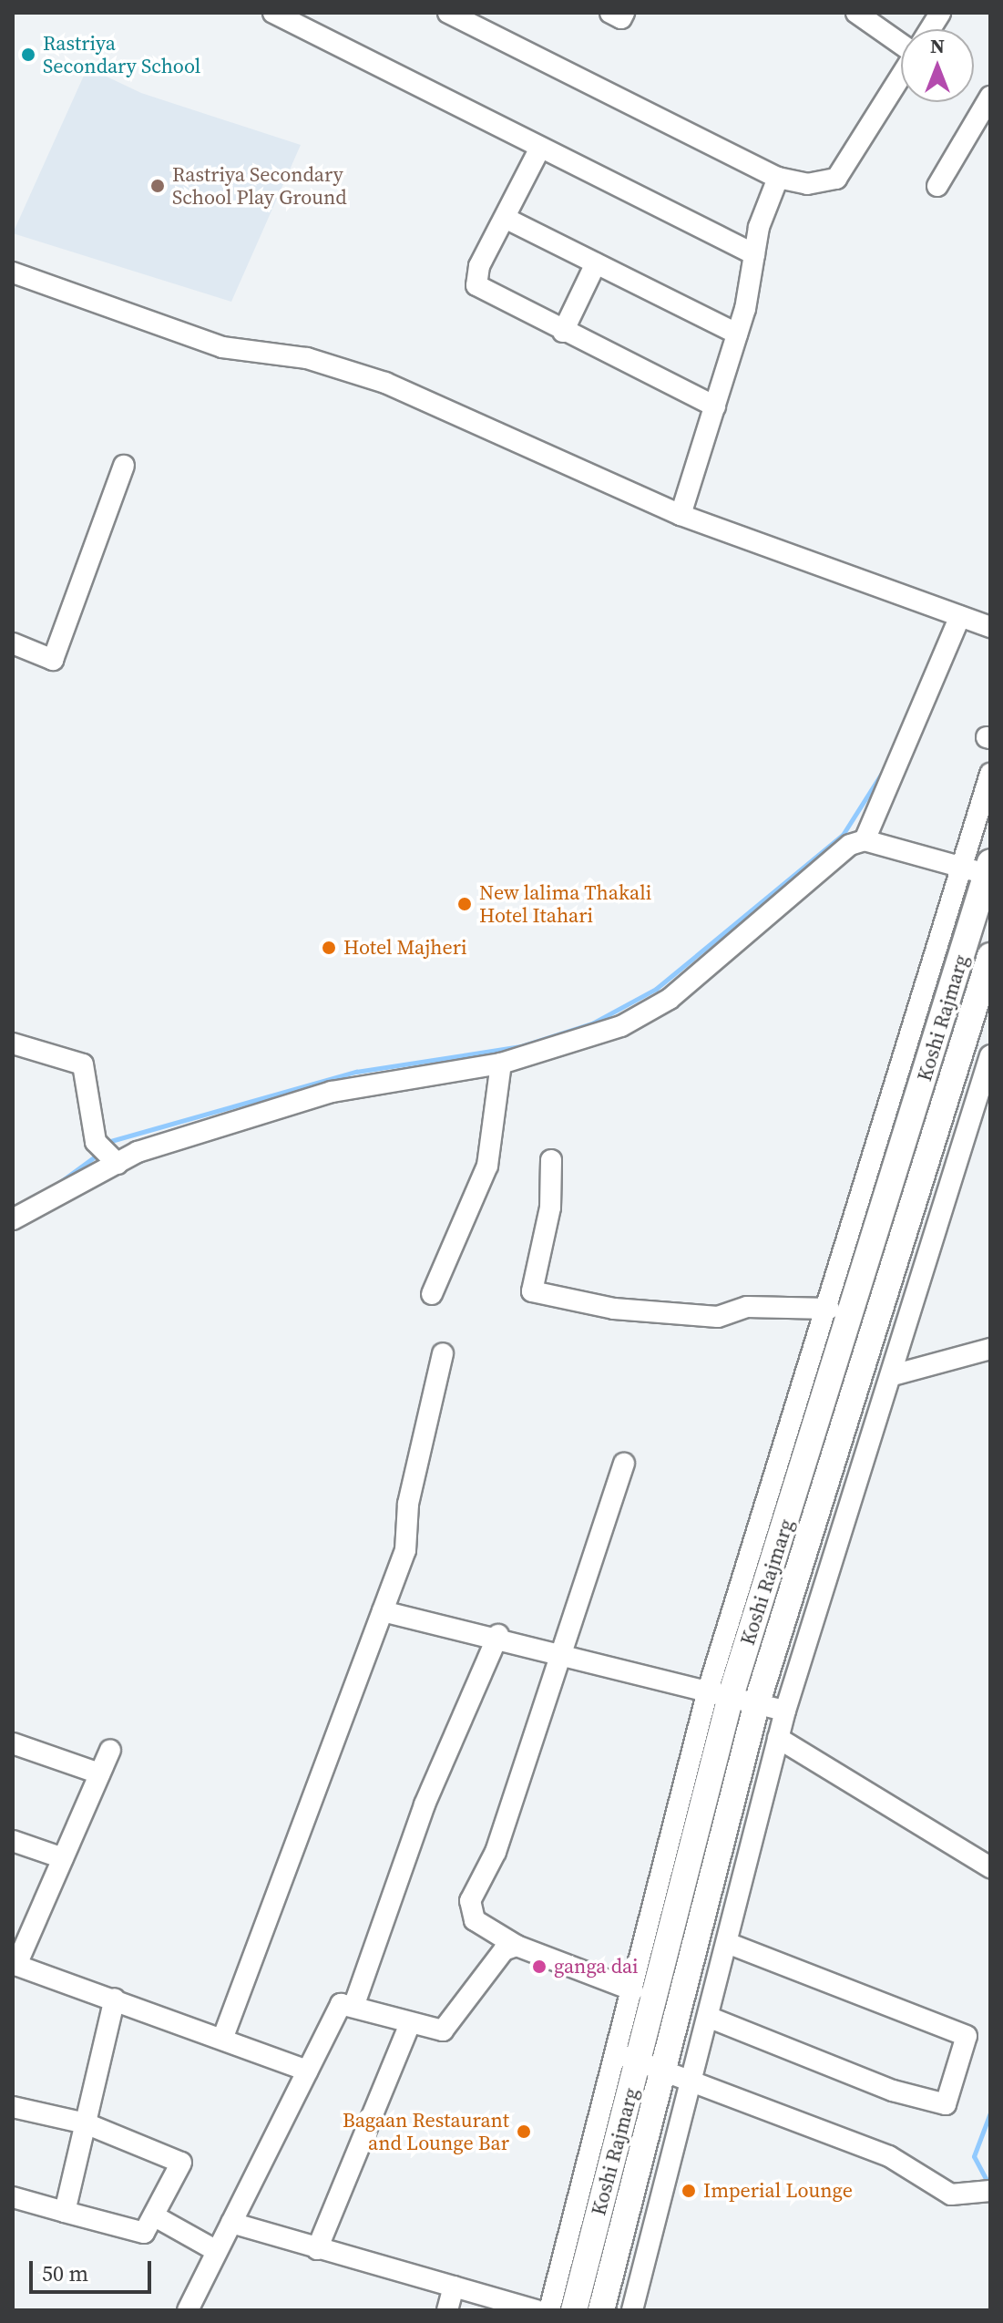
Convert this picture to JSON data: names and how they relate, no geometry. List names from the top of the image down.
{
  "streets": {
    "main road": ["Koshi Rajmarg"]
  },
  "places": [
    "Rastriya Secondary School",
    "Rastriya Secondary School Play Ground",
    "New lalima Thakali Hotel Itahari",
    "Hotel Majheri",
    "ganga dai",
    "Bagaan Restaurant and Lounge Bar",
    "Imperial Lounge"
  ],
  "scale_bar": "50 m",
  "north": "top"
}
